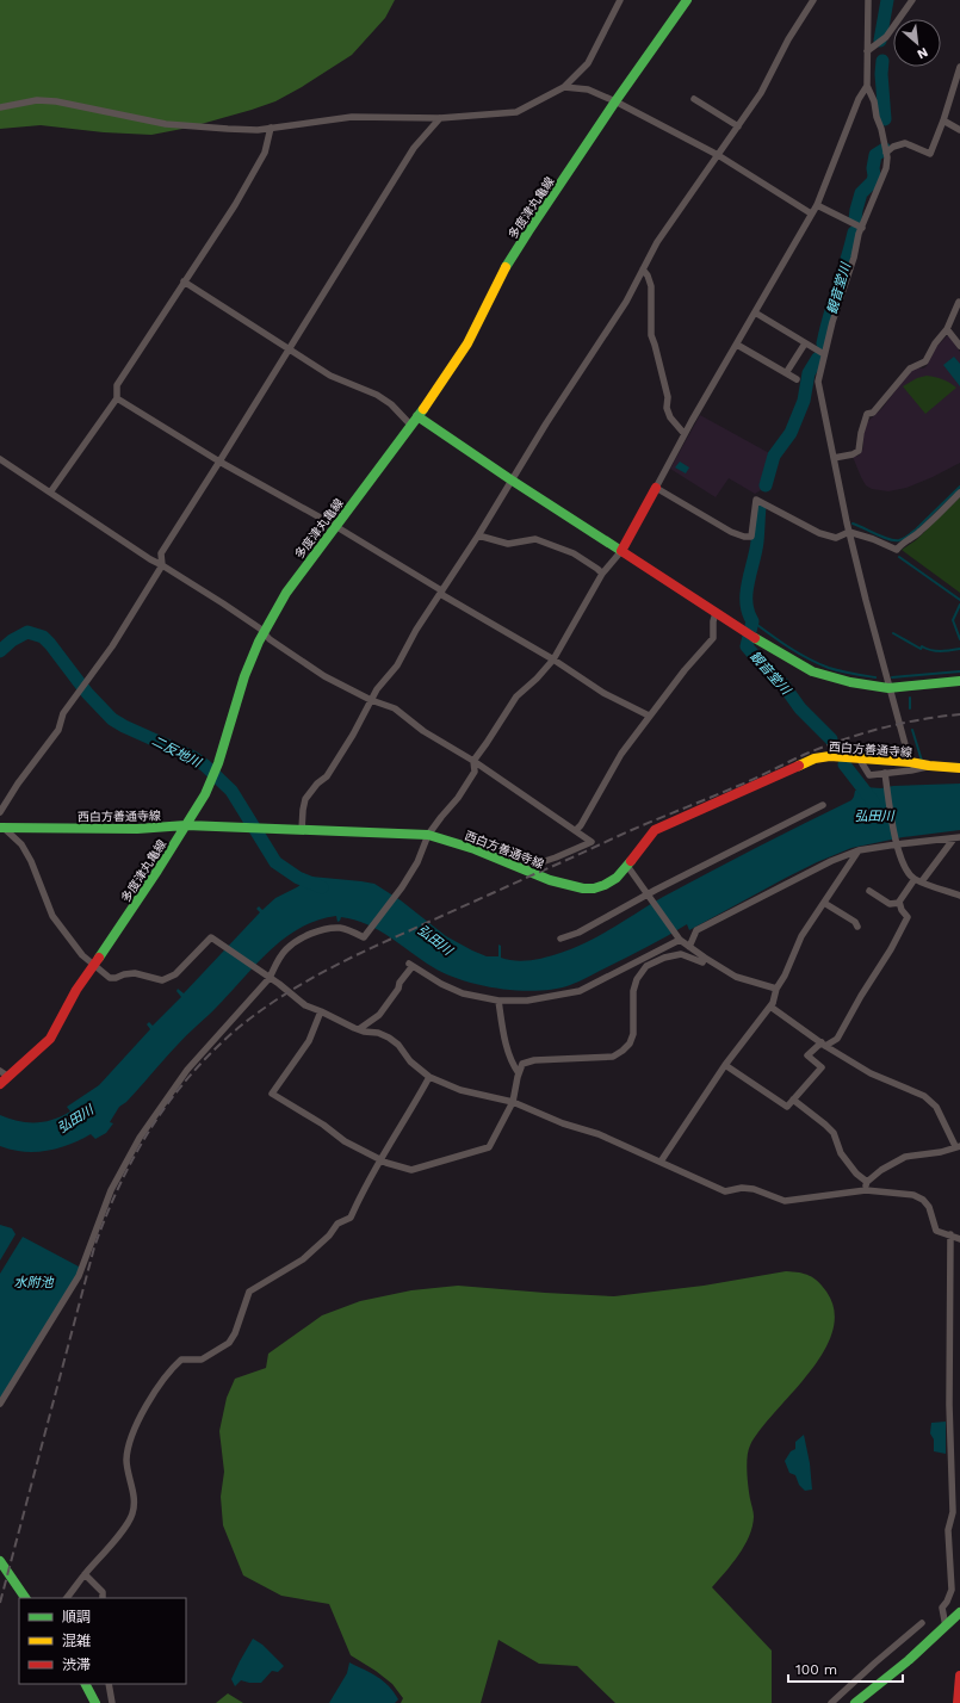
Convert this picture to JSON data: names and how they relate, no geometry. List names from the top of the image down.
{
  "streets": {
    "main road": ["多度津丸亀線", "西白方善通寺線"]
  },
  "crossings": [
    ["多度津丸亀線", "西白方善通寺線"]
  ],
  "water": [
    "観音堂川",
    "二反地川",
    "弘田川",
    "水附池"
  ],
  "legend": ["順調", "混雑", "渋滞"],
  "scale_bar": "100 m",
  "north": "bottom right"
}
